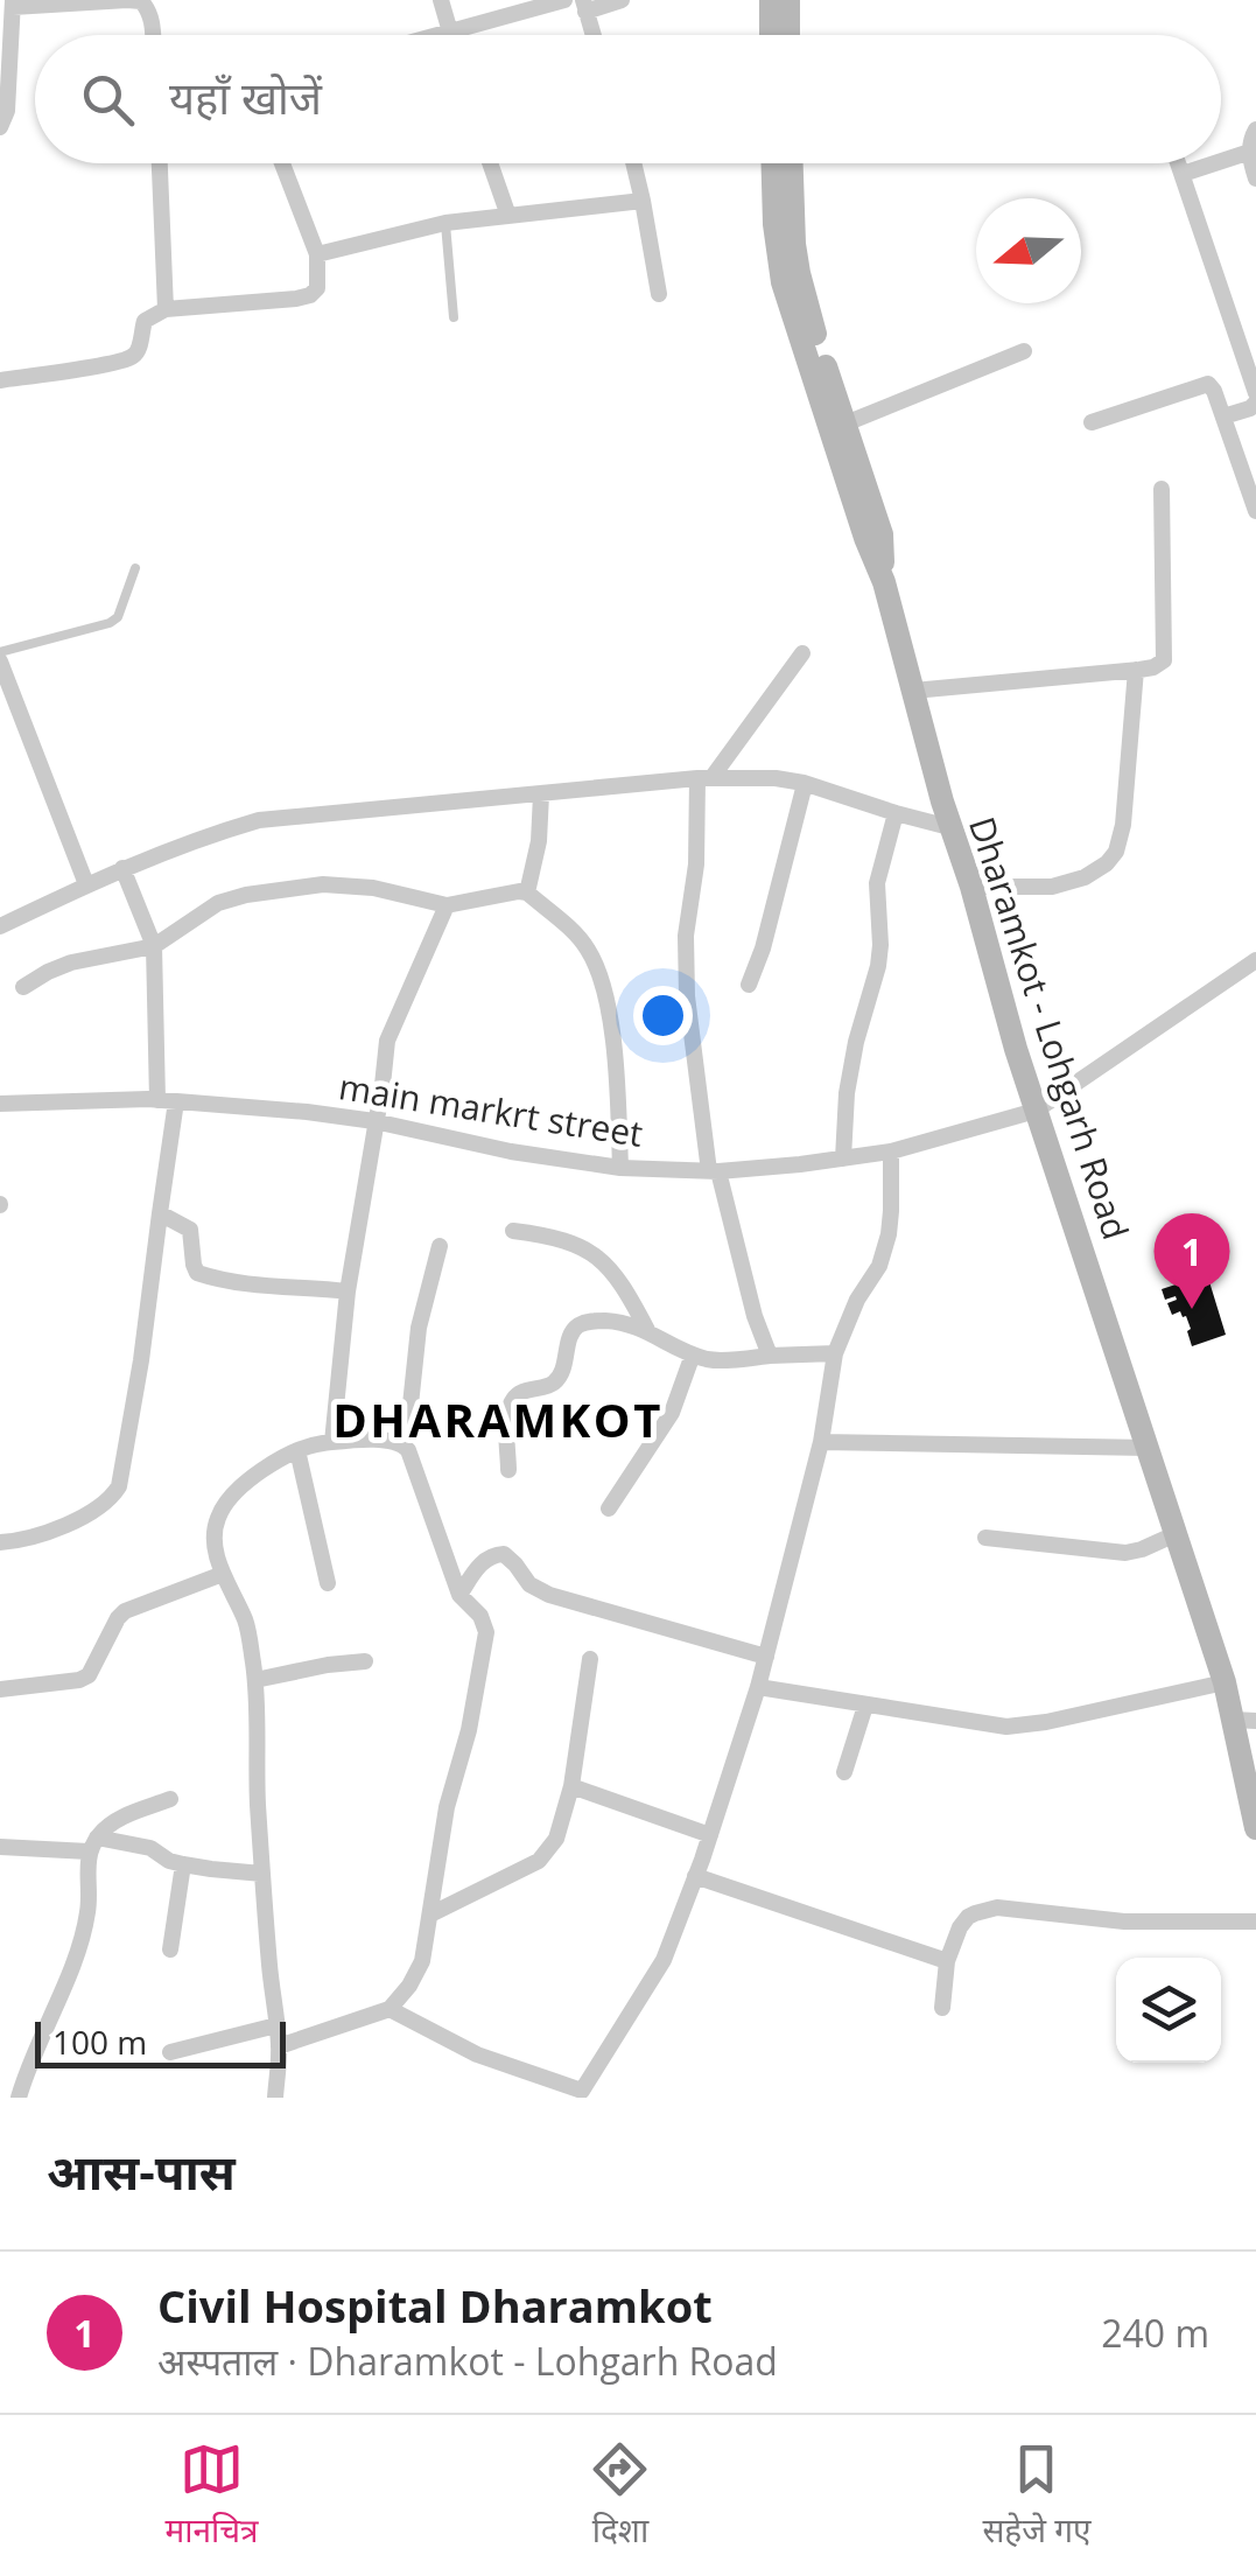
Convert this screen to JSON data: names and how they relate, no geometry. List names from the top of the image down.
{
  "streets": {
    "street": ["Dharamkot - Lohgarh Road", "main markrt street"]
  },
  "crossings": [
    ["Dharamkot - Lohgarh Road", "main markrt street"]
  ],
  "districts": ["DHARAMKOT"],
  "scale_bar": "100 m",
  "north": "left",
  "page": {
    "search": "यहाँ खोजें",
    "pins": "1",
    "scale": "100 m",
    "heading": "आस-पास",
    "list": [
      {
        "mark": "1",
        "name": "Civil Hospital Dharamkot",
        "note": "अस्पताल · Dharamkot - Lohgarh Road",
        "value": "240 m"
      }
    ],
    "nav": ["मानचित्र", "दिशा", "सहेजे गए"]
  }
}
